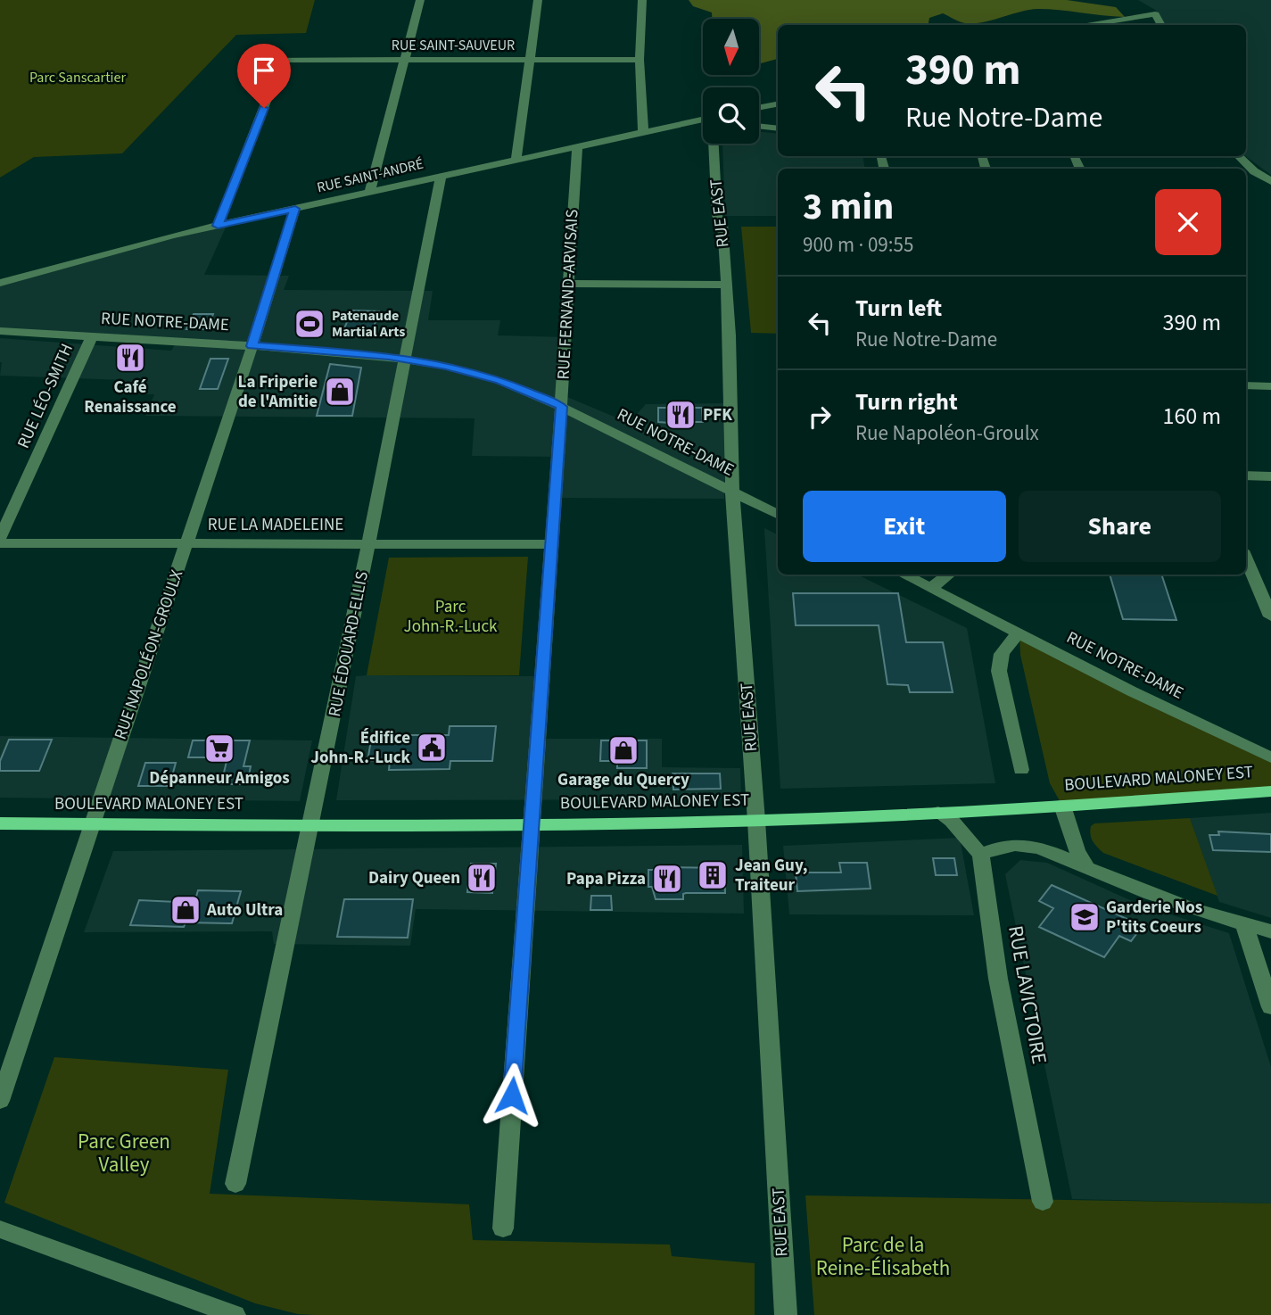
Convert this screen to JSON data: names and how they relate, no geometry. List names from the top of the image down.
{
  "streets": {
    "main road": ["BOULEVARD MALONEY EST"],
    "street": [
      "RUE SAINT-SAUVEUR",
      "RUE SAINT-ANDRÉ",
      "RUE EAST",
      "RUE FERNAND-ARVISAIS",
      "RUE NOTRE-DAME",
      "RUE LÉO-SMITH",
      "RUE LA MADELEINE",
      "RUE ÉDOUARD-ELLIS",
      "RUE NAPOLÉON-GROULX",
      "RUE LAVICTOIRE"
    ]
  },
  "crossings": [
    ["RUE SAINT-ANDRÉ", "RUE FERNAND-ARVISAIS"],
    ["RUE SAINT-ANDRÉ", "RUE ÉDOUARD-ELLIS"],
    ["RUE SAINT-ANDRÉ", "RUE NAPOLÉON-GROULX"],
    ["RUE EAST", "RUE NOTRE-DAME"],
    ["RUE EAST", "BOULEVARD MALONEY EST"],
    ["RUE FERNAND-ARVISAIS", "RUE NOTRE-DAME"],
    ["RUE FERNAND-ARVISAIS", "RUE LA MADELEINE"],
    ["RUE FERNAND-ARVISAIS", "BOULEVARD MALONEY EST"],
    ["RUE NOTRE-DAME", "RUE LÉO-SMITH"],
    ["RUE NOTRE-DAME", "RUE ÉDOUARD-ELLIS"],
    ["RUE NOTRE-DAME", "RUE NAPOLÉON-GROULX"],
    ["RUE LÉO-SMITH", "RUE LA MADELEINE"],
    ["RUE LA MADELEINE", "RUE ÉDOUARD-ELLIS"],
    ["RUE LA MADELEINE", "RUE NAPOLÉON-GROULX"],
    ["RUE ÉDOUARD-ELLIS", "BOULEVARD MALONEY EST"],
    ["RUE NAPOLÉON-GROULX", "BOULEVARD MALONEY EST"]
  ],
  "parks": [
    "Parc Sanscartier",
    "Parc John-R.-Luck",
    "Parc Green Valley",
    "Parc de la Reine-Élisabeth"
  ],
  "places": {
    "sports": ["Patenaude Martial Arts"],
    "restaurant": [
      "Café Renaissance",
      "PFK",
      "Dairy Queen",
      "Papa Pizza"
    ],
    "shop": ["La Friperie de l'Amitie", "Garage du Quercy", "Auto Ultra"],
    "public building": ["Édifice John-R.-Luck"],
    "supermarket": ["Dépanneur Amigos"],
    "building": ["Jean Guy, Traiteur"],
    "school or university": ["Garderie Nos P'tits Coeurs"]
  },
  "north": "bottom",
  "page": {
    "turn": ["390 m", "Rue Notre-Dame"],
    "heading": ["3 min", "900 m · 09:55"],
    "list": [
      {
        "name": "Turn left",
        "note": "Rue Notre-Dame",
        "value": "390 m"
      },
      {
        "name": "Turn right",
        "note": "Rue Napoléon-Groulx",
        "value": "160 m"
      }
    ],
    "buttons": ["Exit", "Share"]
  }
}
